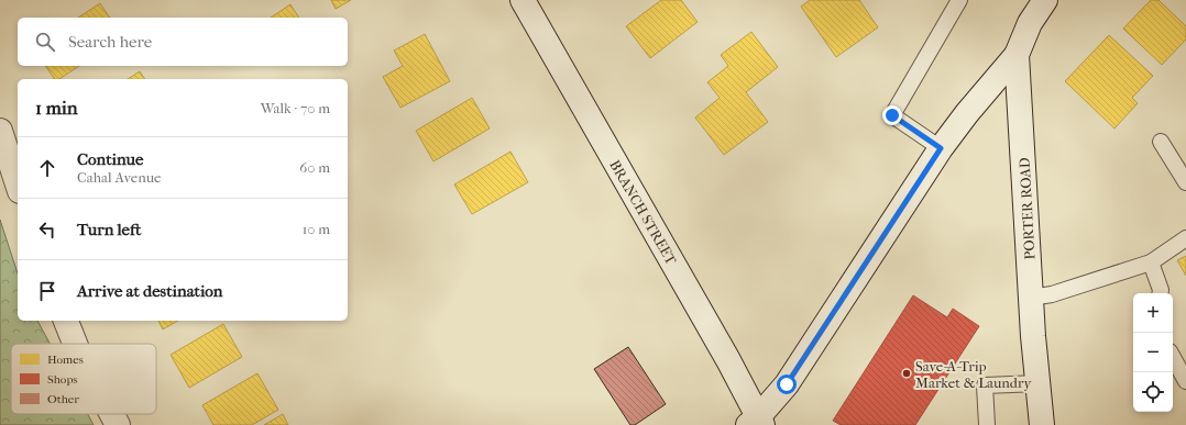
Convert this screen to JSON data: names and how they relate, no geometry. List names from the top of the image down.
{
  "streets": {
    "street": ["PORTER ROAD", "BRANCH STREET"]
  },
  "places": ["Save-A-Trip Market & Laundry"],
  "legend": ["Homes", "Shops", "Other"],
  "page": {
    "search": "Search here",
    "heading": ["1 min", "Walk · 70 m"],
    "list": [
      ["Continue", "Cahal Avenue", "60 m"],
      ["Turn left", "10 m"],
      "Arrive at destination"
    ],
    "map_buttons": ["+", "−"]
  }
}
